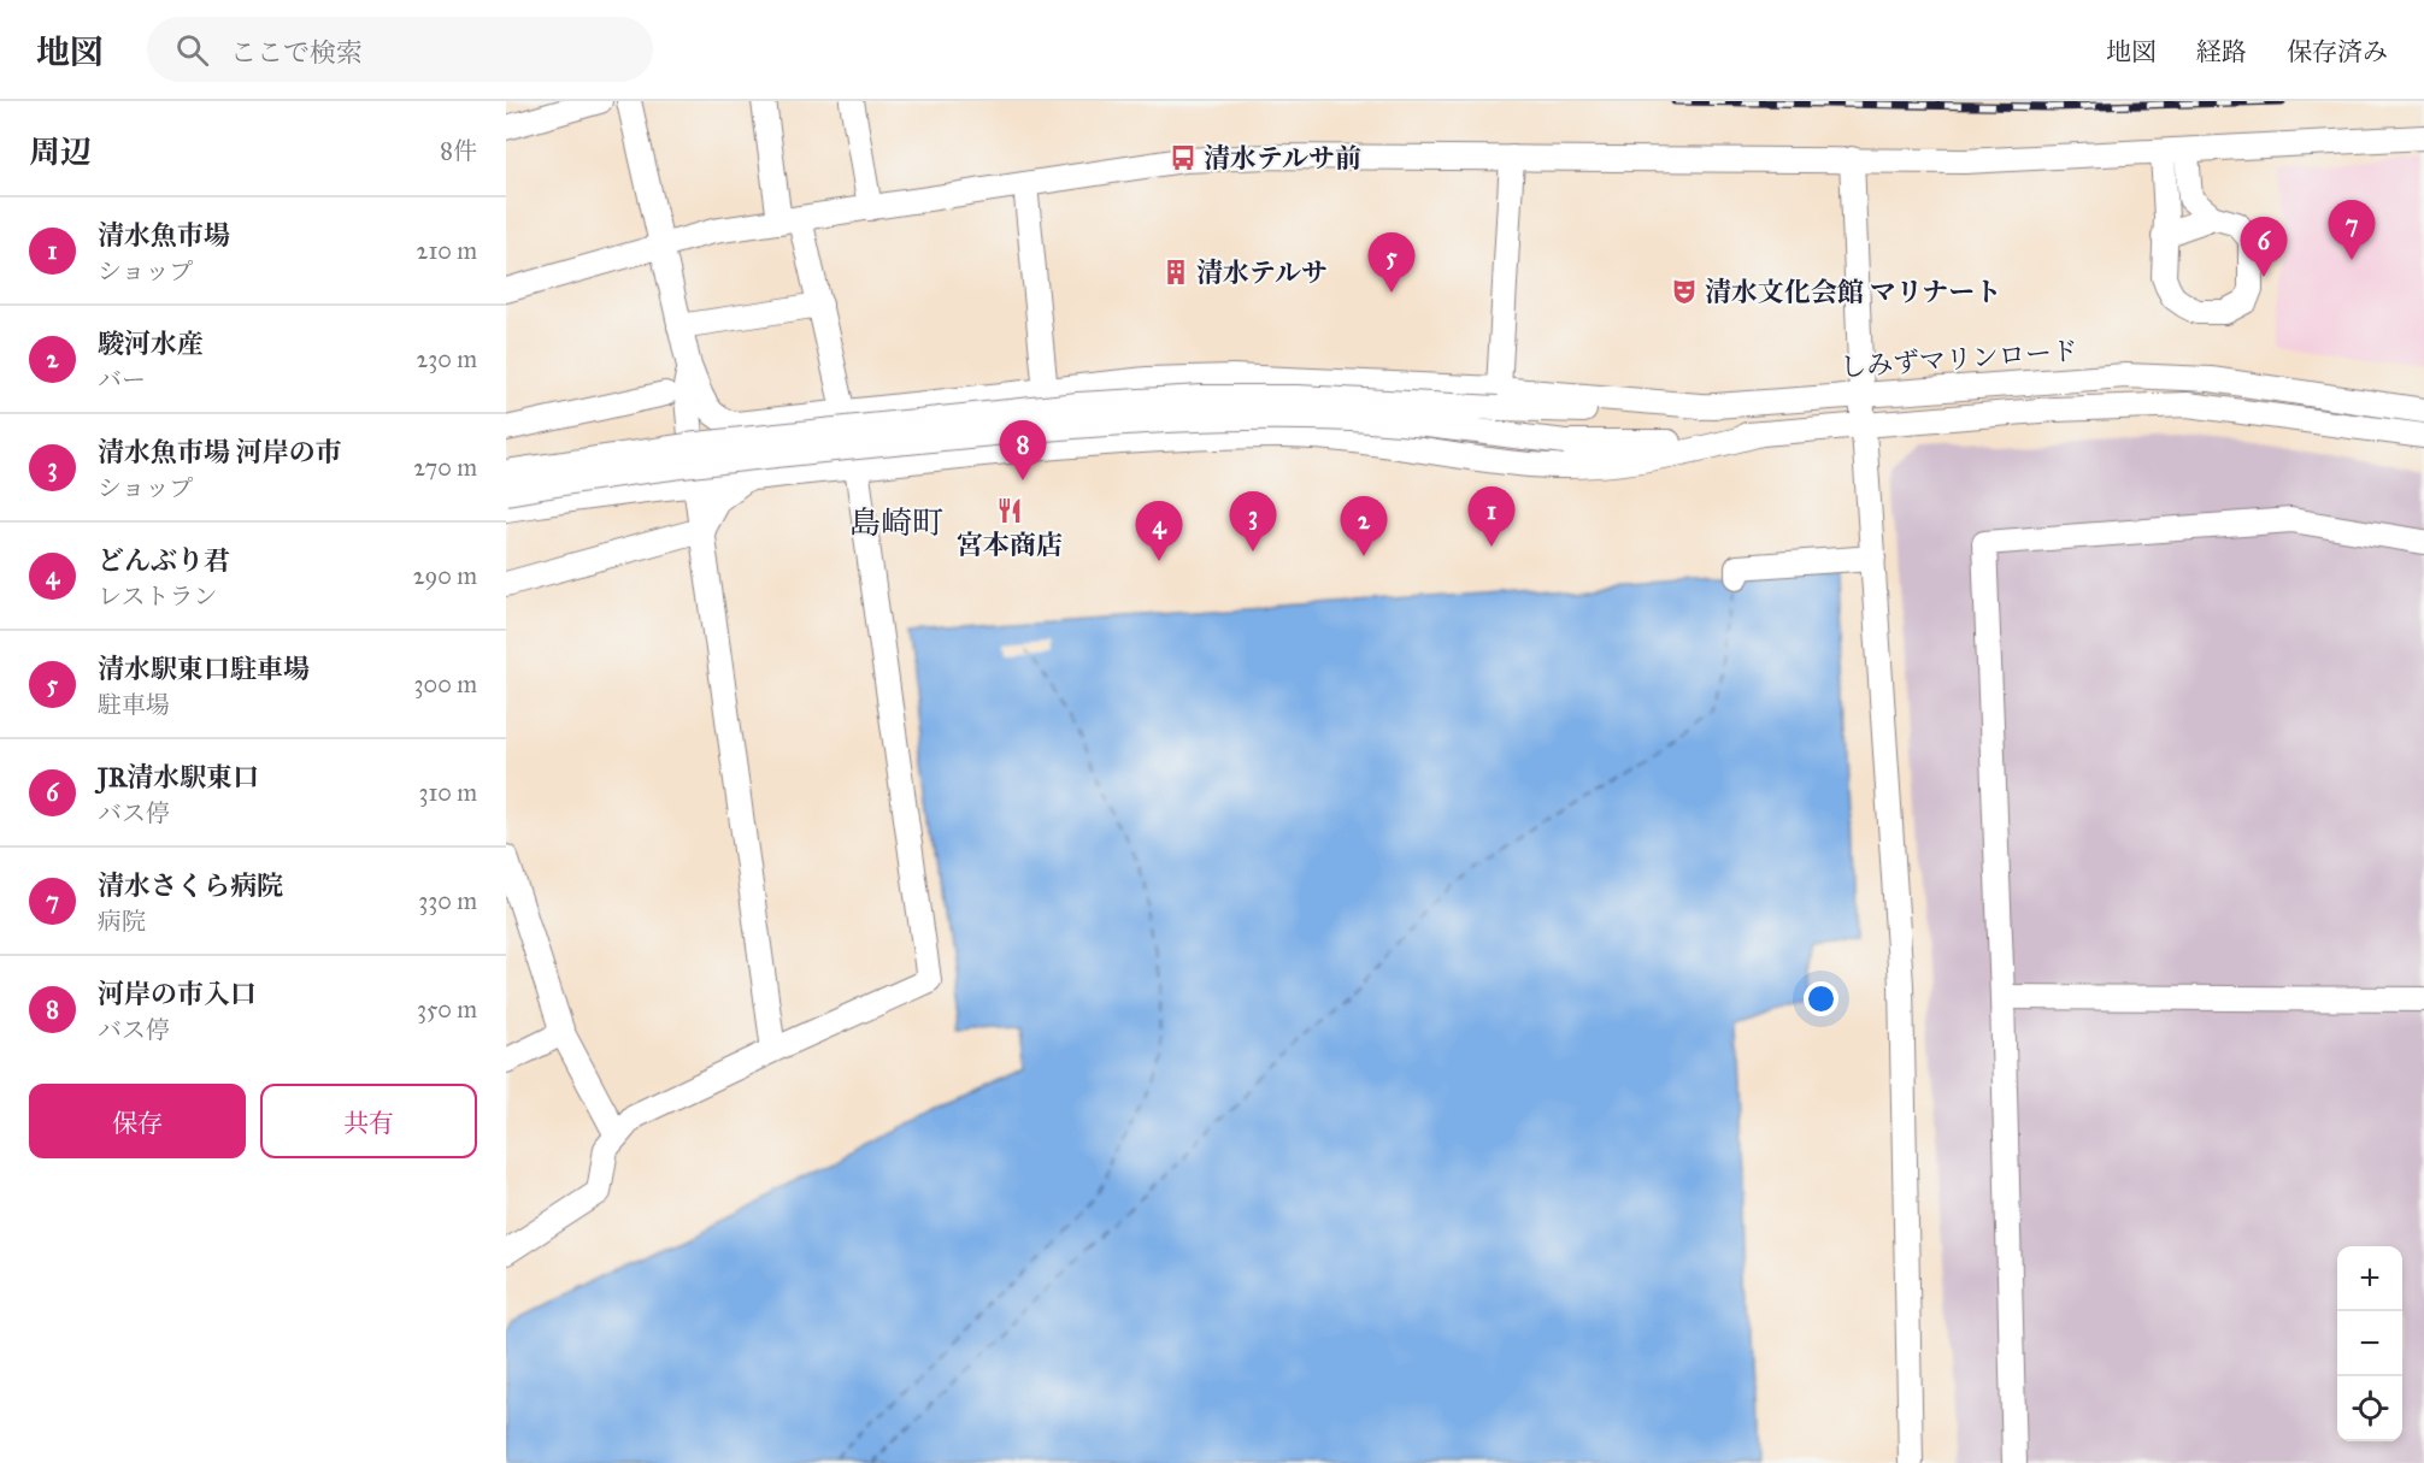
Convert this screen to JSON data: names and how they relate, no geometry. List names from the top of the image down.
{
  "streets": {
    "street": ["しみずマリンロード"]
  },
  "districts": ["島崎町"],
  "places": {
    "bus stop": ["清水テルサ前"],
    "building": ["清水テルサ"],
    "theatre": ["清水文化会館 マリナート"],
    "restaurant": ["宮本商店"]
  },
  "page": {
    "header": "地図",
    "search": "ここで検索",
    "nav": ["地図", "経路", "保存済み"],
    "heading": ["周辺", "8件"],
    "list": [
      {
        "mark": "1",
        "name": "清水魚市場",
        "note": "ショップ",
        "value": "210 m"
      },
      {
        "mark": "2",
        "name": "駿河水産",
        "note": "バー",
        "value": "230 m"
      },
      {
        "mark": "3",
        "name": "清水魚市場 河岸の市",
        "note": "ショップ",
        "value": "270 m"
      },
      {
        "mark": "4",
        "name": "どんぶり君",
        "note": "レストラン",
        "value": "290 m"
      },
      {
        "mark": "5",
        "name": "清水駅東口駐車場",
        "note": "駐車場",
        "value": "300 m"
      },
      {
        "mark": "6",
        "name": "JR清水駅東口",
        "note": "バス停",
        "value": "310 m"
      },
      {
        "mark": "7",
        "name": "清水さくら病院",
        "note": "病院",
        "value": "330 m"
      },
      {
        "mark": "8",
        "name": "河岸の市入口",
        "note": "バス停",
        "value": "350 m"
      }
    ],
    "pins": [
      "7",
      "6",
      "5",
      "8",
      "1",
      "3",
      "2",
      "4"
    ],
    "buttons": ["保存", "共有"],
    "map_buttons": ["+", "−"]
  }
}
